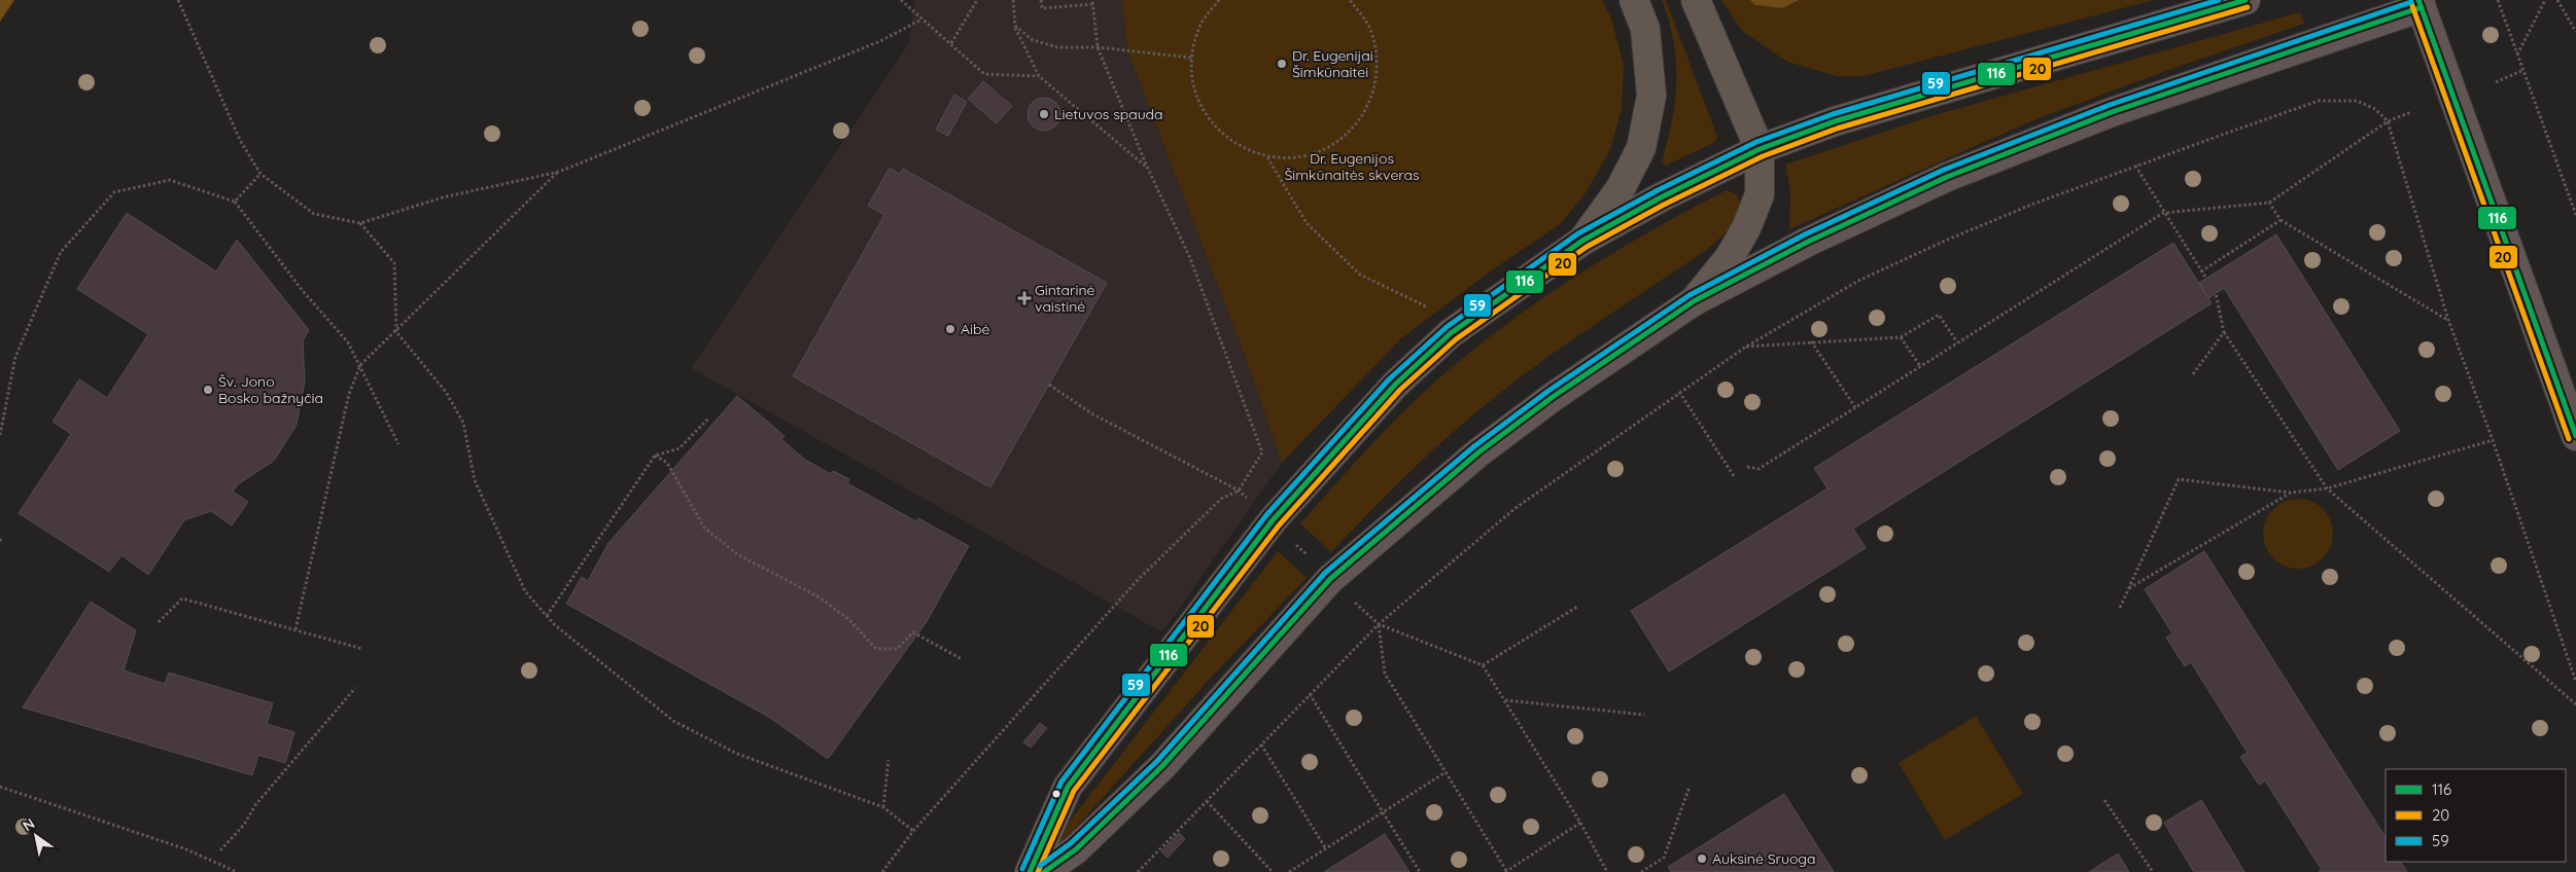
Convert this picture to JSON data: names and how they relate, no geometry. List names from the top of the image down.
{
  "parks": ["Dr. Eugenijos Šimkūnaitės skveras"],
  "places": {
    "other": [
      "Dr. Eugenijai Šimkūnaitei",
      "Lietuvos spauda",
      "Aibė",
      "Šv. Jono Bosko bažnyčia",
      "Auksinė Sruoga"
    ],
    "health": ["Gintarinė vaistinė"]
  },
  "lines": ["transit line 116", "transit line 59", "transit line 20"],
  "legend": ["116", "20", "59"],
  "north": "top left"
}
